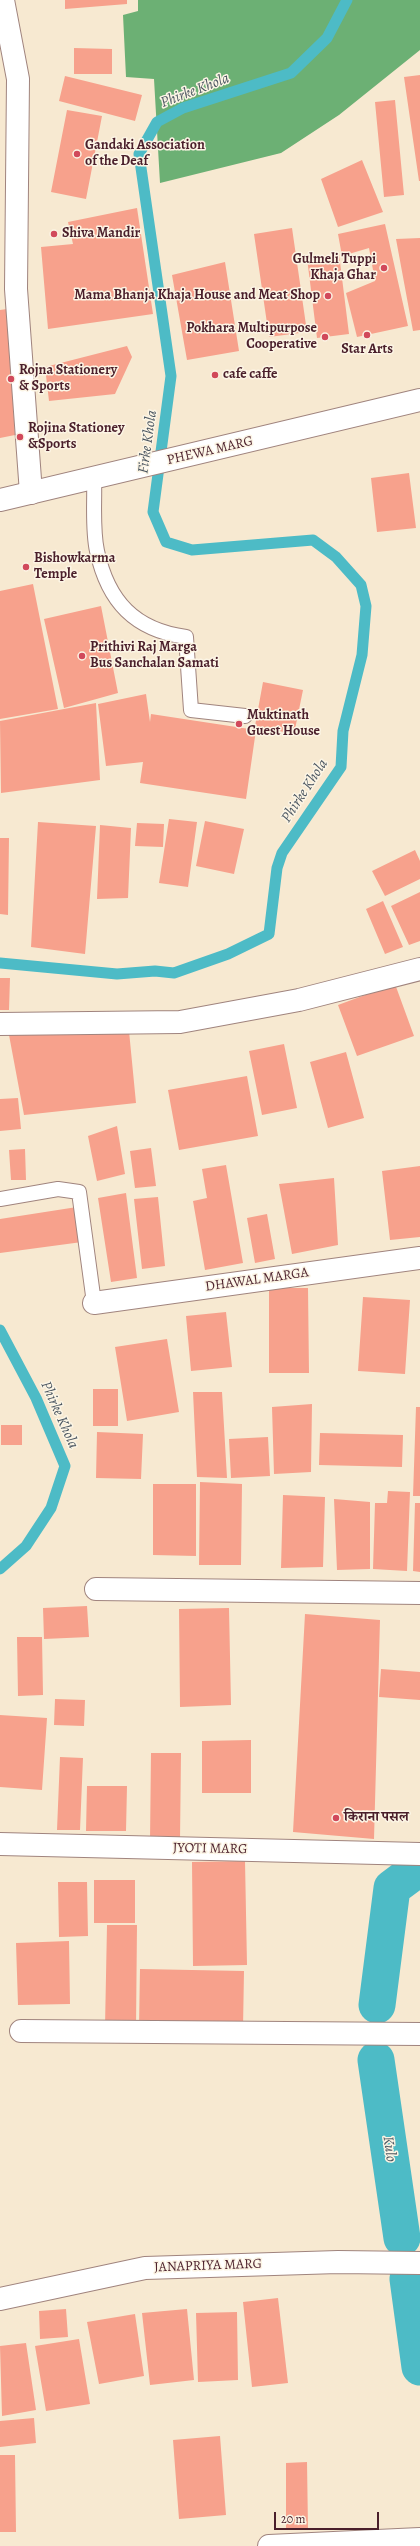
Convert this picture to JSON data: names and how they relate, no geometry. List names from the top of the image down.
{
  "streets": {
    "main road": [
      "PHEWA MARG",
      "DHAWAL MARGA",
      "JYOTI MARG",
      "JANAPRIYA MARG"
    ]
  },
  "water": ["Phirke Khola", "Firke Khola", "Kulo"],
  "places": [
    "Gandaki Association of the Deaf",
    "Shiva Mandir",
    "Gulmeli Tuppi Khaja Ghar",
    "Mama Bhanja Khaja House and Meat Shop",
    "Star Arts",
    "Pokhara Multipurpose Cooperative",
    "cafe caffe",
    "Rojna Stationery & Sports",
    "Rojina Stationey &Sports",
    "Bishowkarma Temple",
    "Prithivi Raj Marga Bus Sanchalan Samati",
    "Muktinath Guest House",
    "किराना पसल"
  ],
  "scale_bar": "20 m"
}
